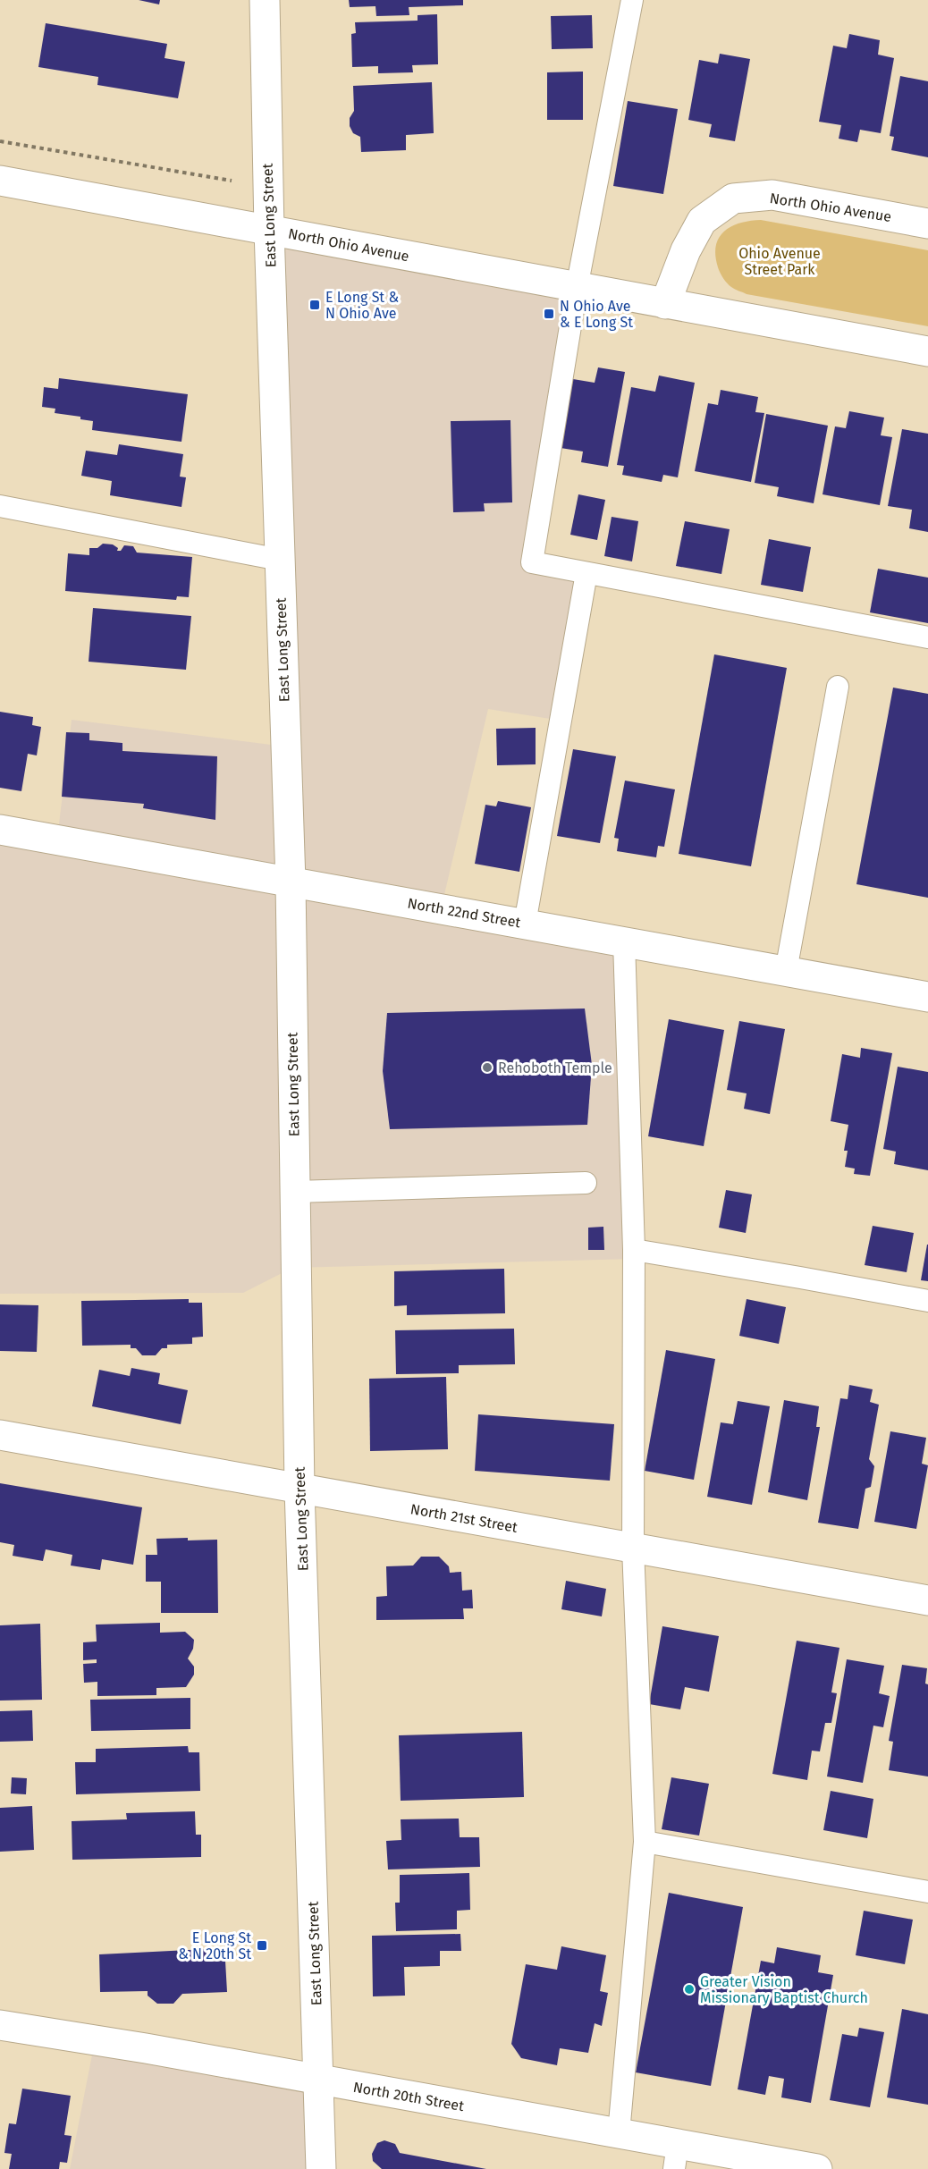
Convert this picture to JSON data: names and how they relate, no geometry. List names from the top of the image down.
{
  "streets": {
    "street": [
      "North Ohio Avenue",
      "East Long Street",
      "North 22nd Street",
      "North 21st Street",
      "North 20th Street"
    ]
  },
  "crossings": [
    ["North Ohio Avenue", "East Long Street"],
    ["East Long Street", "North 22nd Street"],
    ["East Long Street", "North 21st Street"],
    ["East Long Street", "North 20th Street"]
  ],
  "parks": ["Ohio Avenue Street Park"],
  "places": {
    "transit": ["E Long St & N Ohio Ave", "N Ohio Ave & E Long St", "E Long St & N 20th St"],
    "other": ["Rehoboth Temple", "Greater Vision Missionary Baptist Church"]
  }
}
